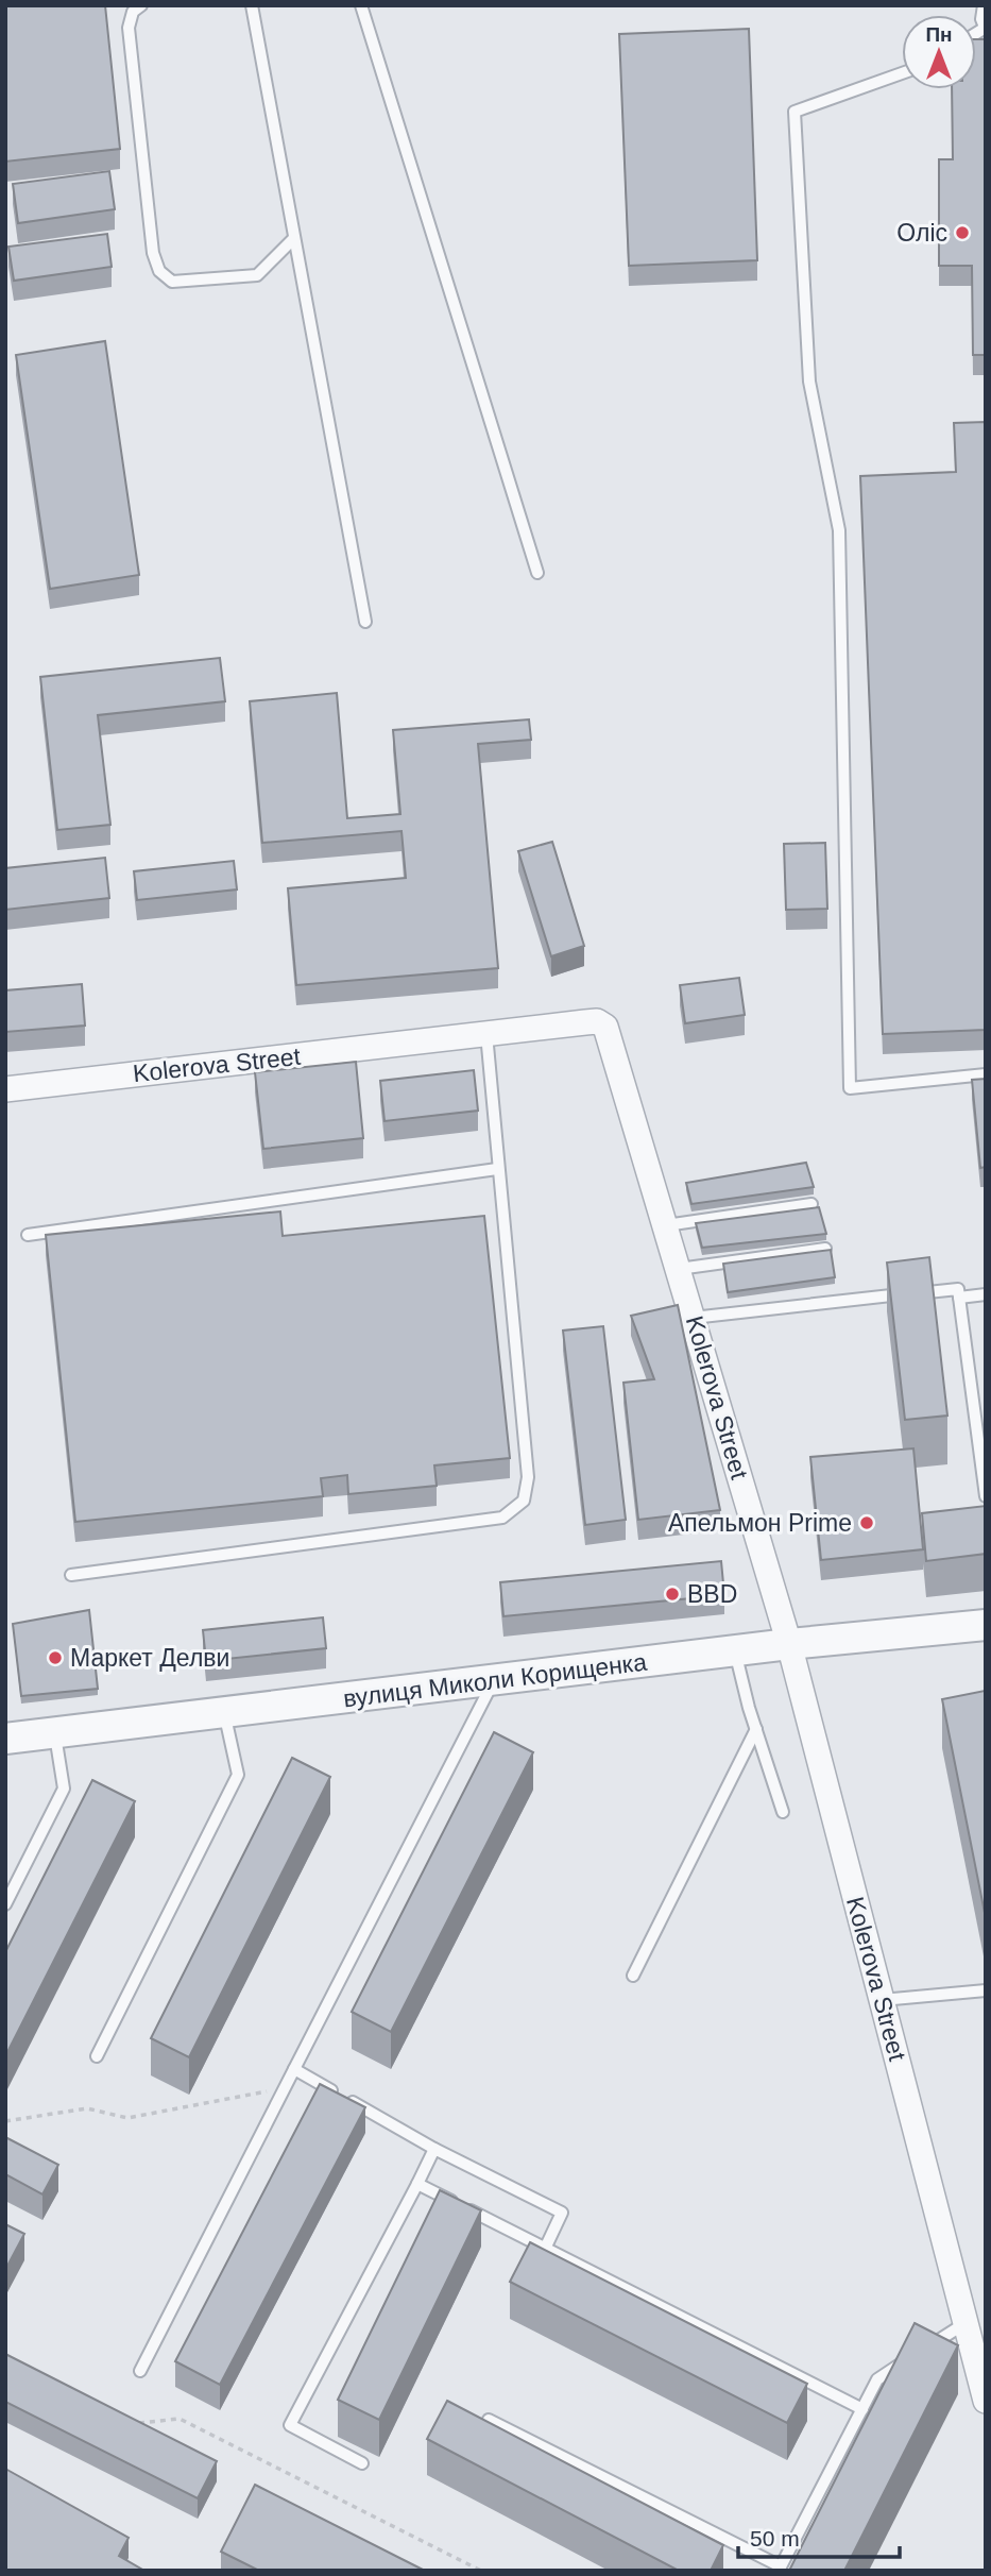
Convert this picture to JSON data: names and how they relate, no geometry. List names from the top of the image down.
{
  "streets": {
    "street": ["Kolerova Street", "вулиця Миколи Корищенка"]
  },
  "crossings": [
    ["Kolerova Street", "вулиця Миколи Корищенка"]
  ],
  "places": [
    "Оліс",
    "Апельмон Prime",
    "BBD",
    "Маркет Делви"
  ],
  "scale_bar": "50 m",
  "north": "top"
}
